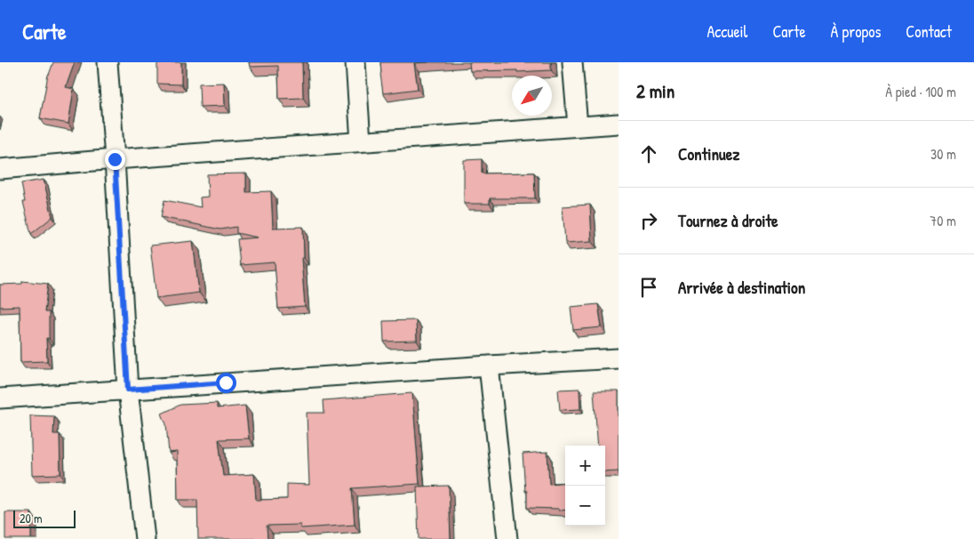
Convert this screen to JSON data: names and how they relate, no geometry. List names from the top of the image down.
{
  "scale_bar": "20 m",
  "north": "bottom left",
  "page": {
    "header": "Carte",
    "nav": [
      "Accueil",
      "Carte",
      "À propos",
      "Contact"
    ],
    "heading": ["2 min", "À pied · 100 m"],
    "list": [
      ["Continuez", "30 m"],
      ["Tournez à droite", "70 m"],
      "Arrivée à destination"
    ],
    "map_buttons": ["+", "−"],
    "scale": "20 m"
  }
}
